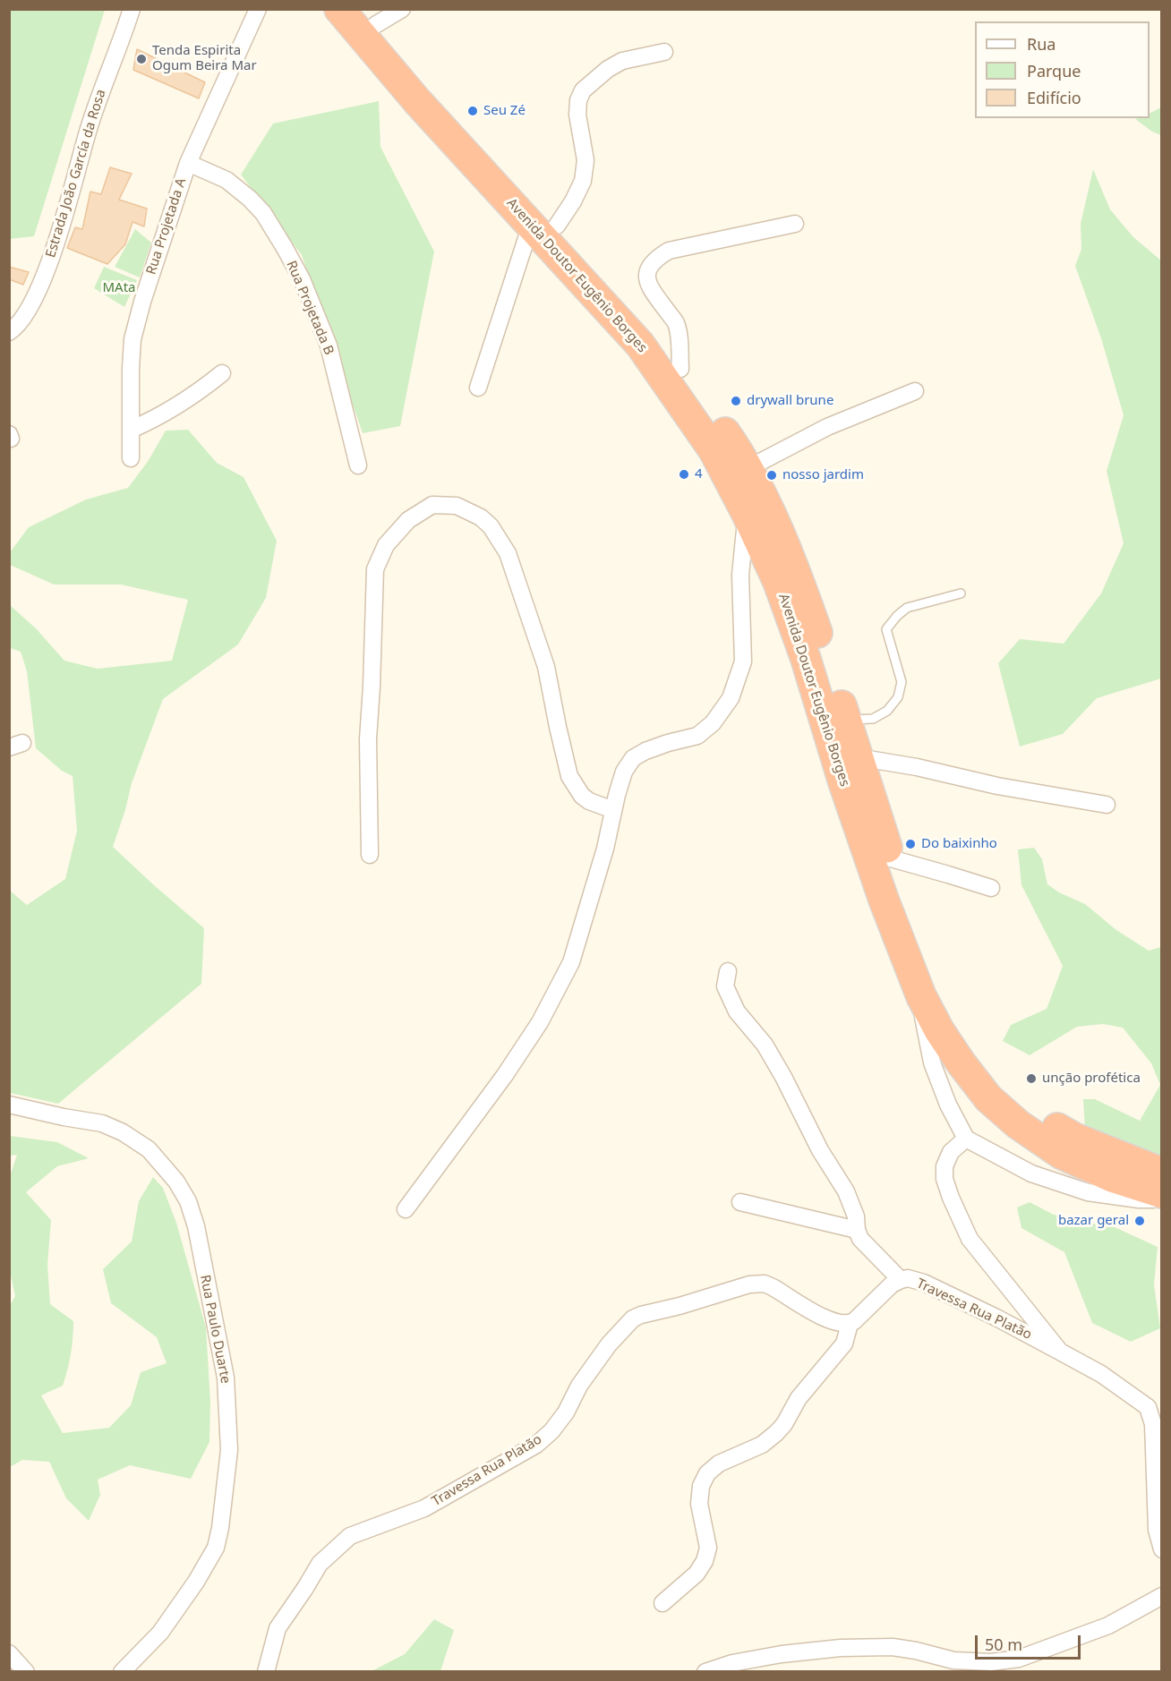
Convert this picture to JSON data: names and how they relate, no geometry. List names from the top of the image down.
{
  "streets": {
    "highway": ["Avenida Doutor Eugênio Borges"],
    "street": [
      "Estrada João García da Rosa",
      "Rua Projetada A",
      "Rua Projetada B",
      "Travessa Rua Platão",
      "Rua Paulo Duarte"
    ]
  },
  "crossings": [
    ["Rua Projetada A", "Rua Projetada B"]
  ],
  "parks": ["MAta"],
  "places": [
    "Tenda Espirita Ogum Beira Mar",
    "Seu Zé",
    "drywall brune",
    "4",
    "nosso jardim",
    "Do baixinho",
    "unção profética",
    "bazar geral"
  ],
  "legend": ["Rua", "Parque", "Edifício"],
  "scale_bar": "50 m"
}
